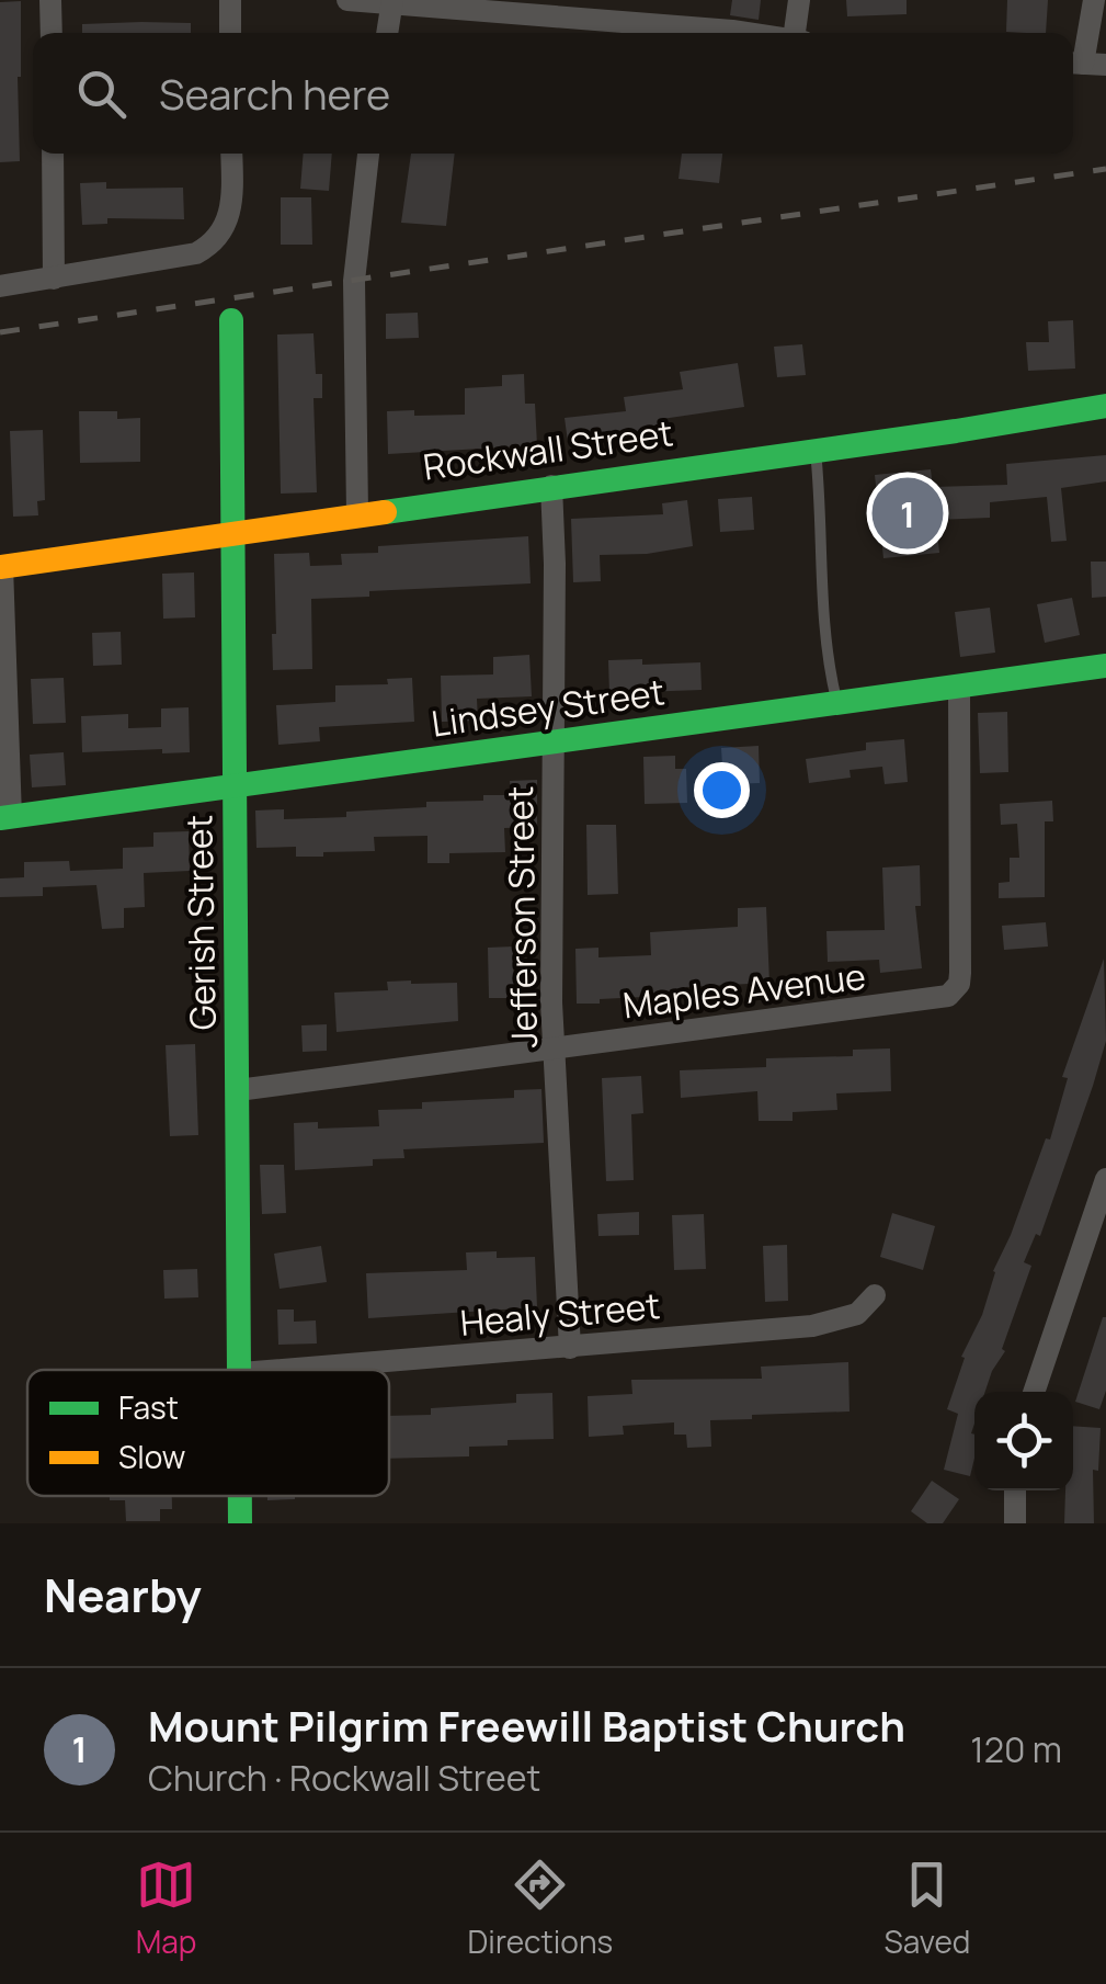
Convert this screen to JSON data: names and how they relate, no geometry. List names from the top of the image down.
{
  "streets": {
    "street": [
      "Rockwall Street",
      "Lindsey Street",
      "Jefferson Street",
      "Gerish Street",
      "Maples Avenue",
      "Healy Street"
    ]
  },
  "crossings": [
    ["Rockwall Street", "Jefferson Street"],
    ["Rockwall Street", "Gerish Street"],
    ["Lindsey Street", "Jefferson Street"],
    ["Lindsey Street", "Gerish Street"],
    ["Lindsey Street", "Maples Avenue"],
    ["Jefferson Street", "Maples Avenue"],
    ["Jefferson Street", "Healy Street"],
    ["Gerish Street", "Maples Avenue"]
  ],
  "legend": ["Fast", "Slow"],
  "page": {
    "search": "Search here",
    "pins": "1",
    "heading": "Nearby",
    "list": [
      {
        "mark": "1",
        "name": "Mount Pilgrim Freewill Baptist Church",
        "note": "Church · Rockwall Street",
        "value": "120 m"
      }
    ],
    "nav": ["Map", "Directions", "Saved"]
  }
}
